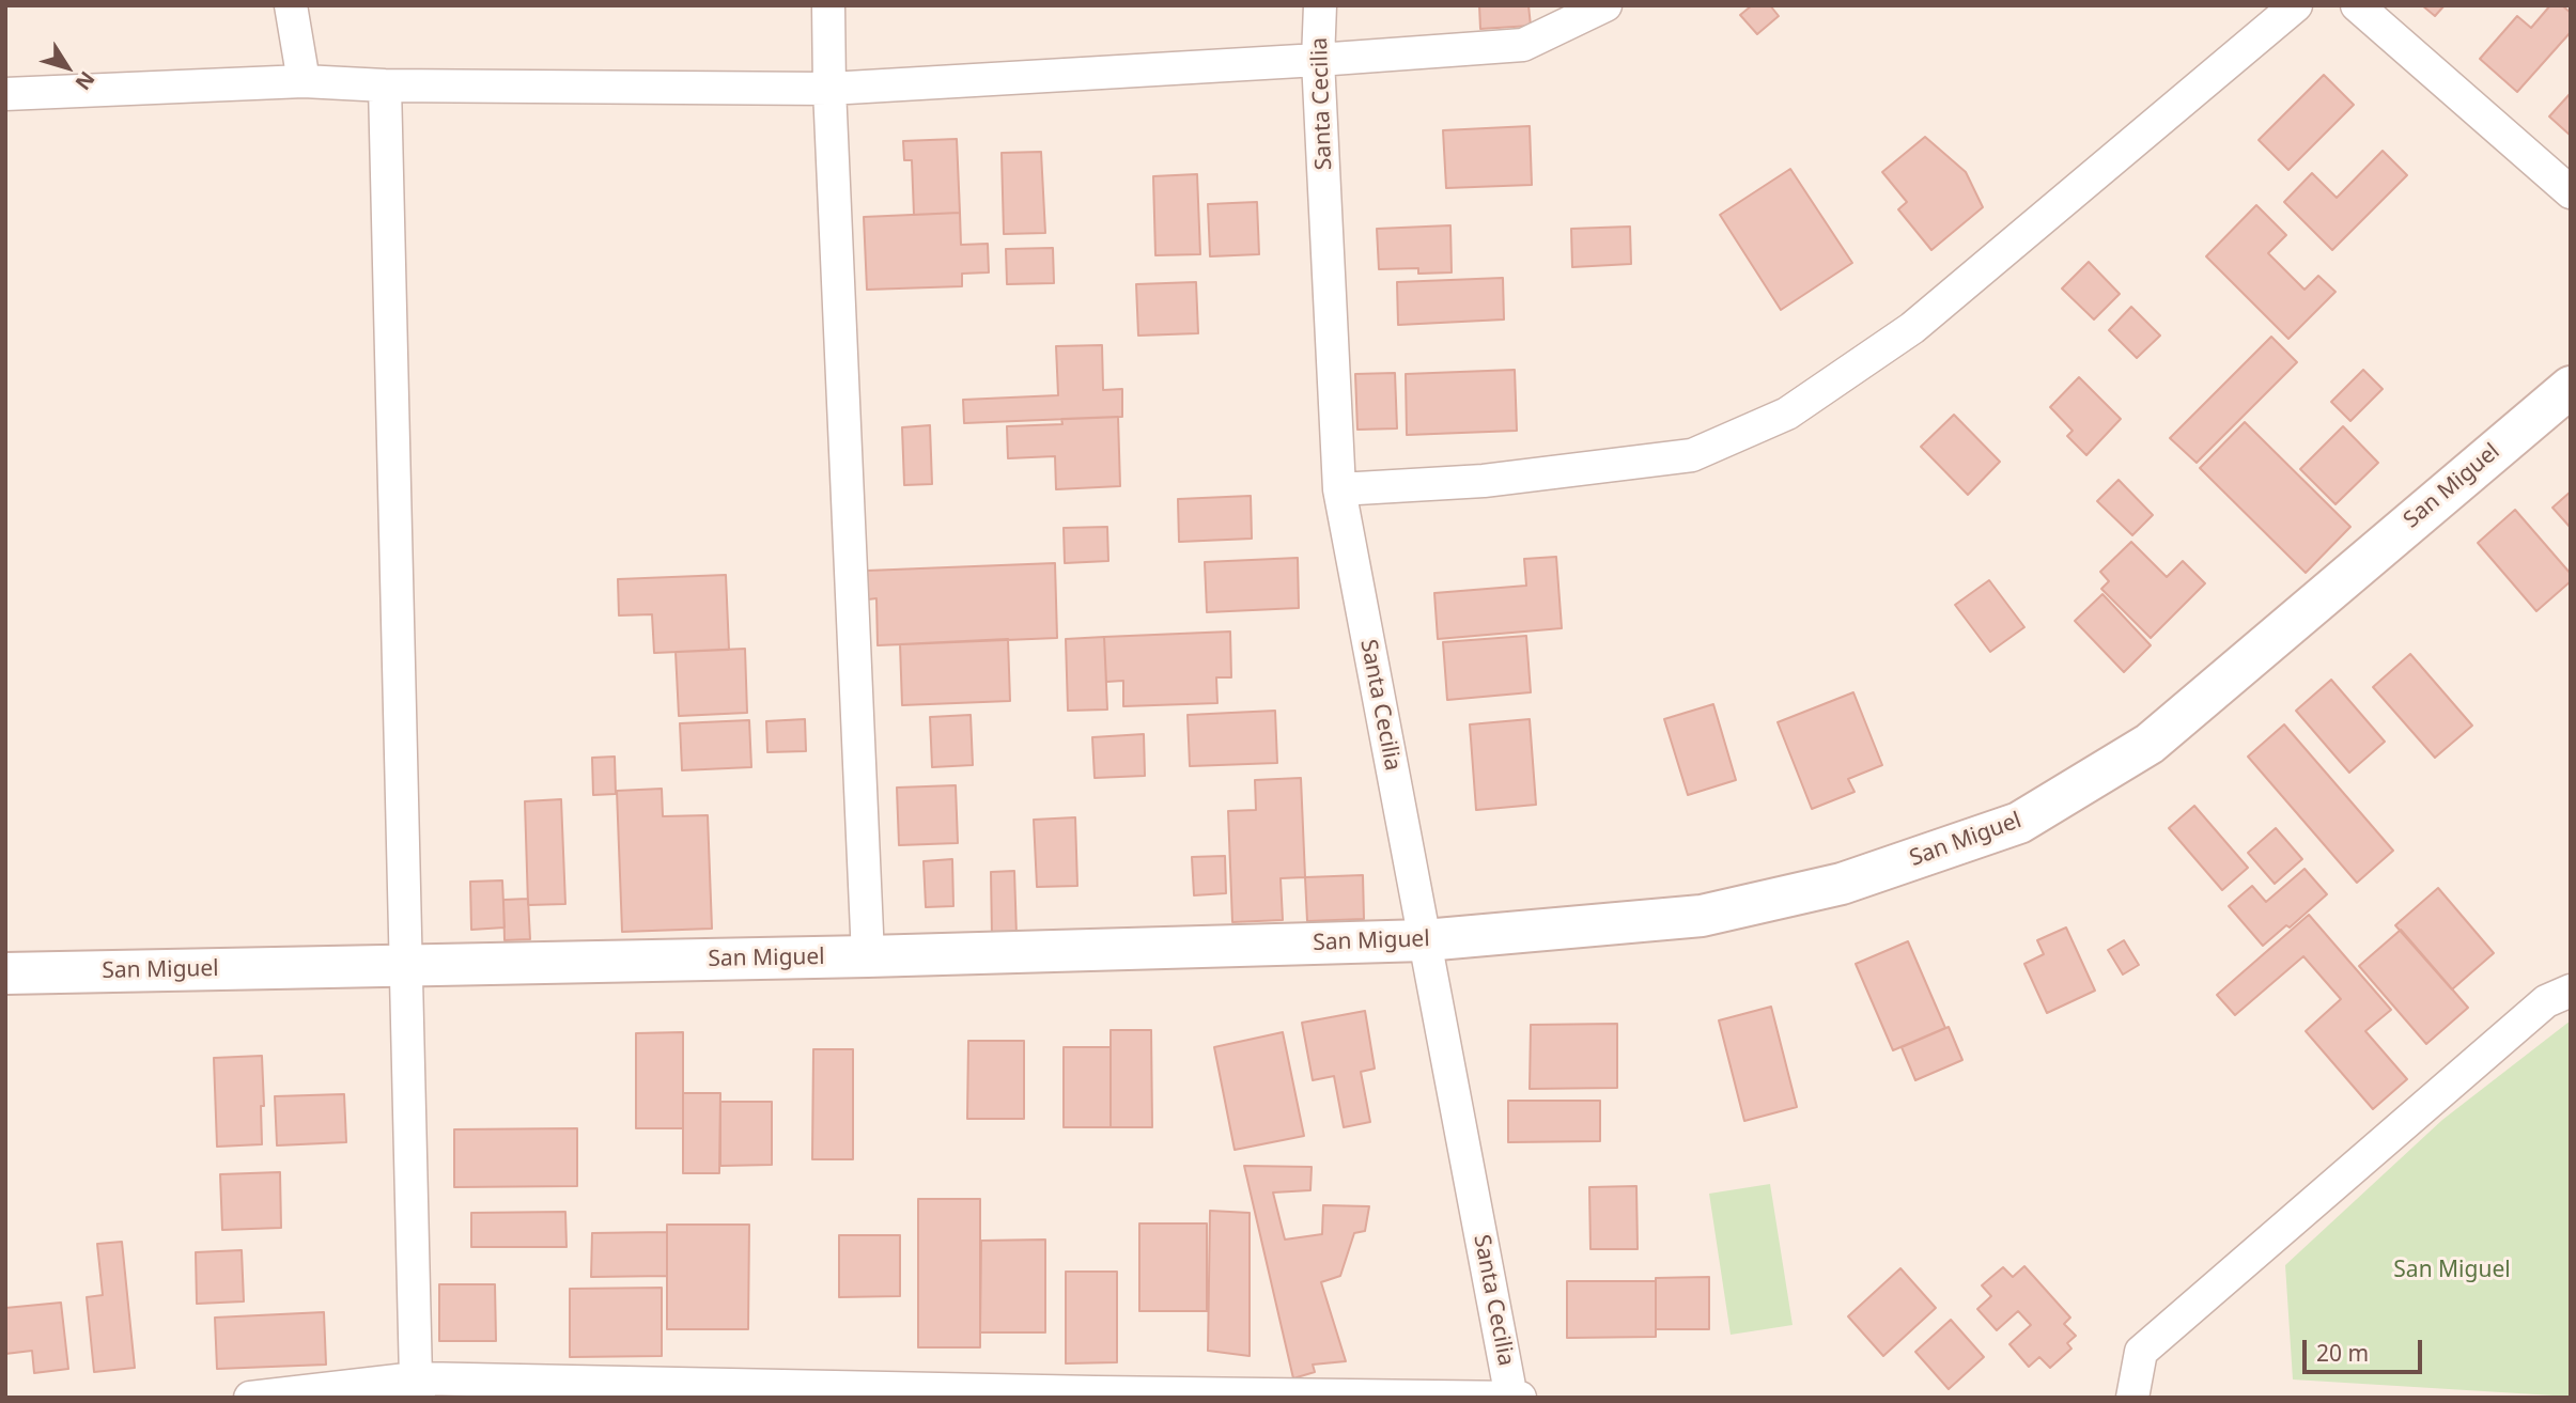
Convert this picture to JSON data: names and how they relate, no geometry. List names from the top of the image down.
{
  "streets": {
    "street": ["Santa Cecilia", "San Miguel"]
  },
  "crossings": [
    ["Santa Cecilia", "San Miguel"]
  ],
  "parks": ["San Miguel"],
  "scale_bar": "20 m",
  "north": "bottom right"
}
